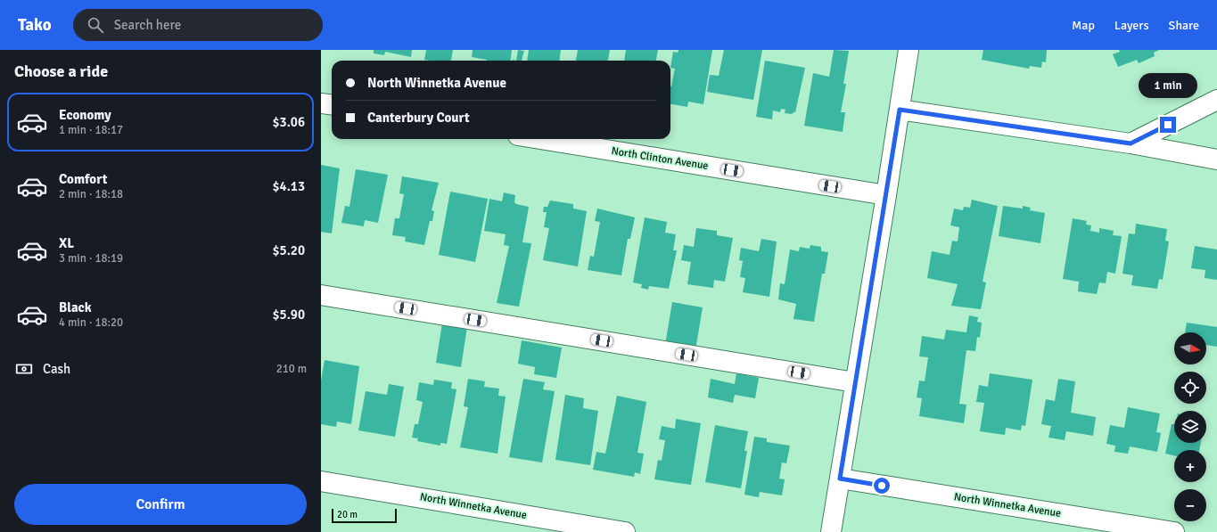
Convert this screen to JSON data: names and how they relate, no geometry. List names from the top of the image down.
{
  "streets": {
    "street": ["North Clinton Avenue", "North Winnetka Avenue"]
  },
  "scale_bar": "20 m",
  "north": "right",
  "page": {
    "header": "Tako",
    "search": "Search here",
    "nav": ["Map", "Layers", "Share"],
    "heading": "Choose a ride",
    "banner": ["North Winnetka Avenue", "Canterbury Court"],
    "bubble": "1 min",
    "list": [
      {
        "name": "Economy",
        "note": "1 min · 18:17",
        "value": "$3.06"
      },
      {
        "name": "Comfort",
        "note": "2 min · 18:18",
        "value": "$4.13"
      },
      {
        "name": "XL",
        "note": "3 min · 18:19",
        "value": "$5.20"
      },
      {
        "name": "Black",
        "note": "4 min · 18:20",
        "value": "$5.90"
      }
    ],
    "map_buttons": ["+", "−"],
    "pay": ["Cash", "210 m"],
    "buttons": "Confirm",
    "scale": "20 m"
  }
}
